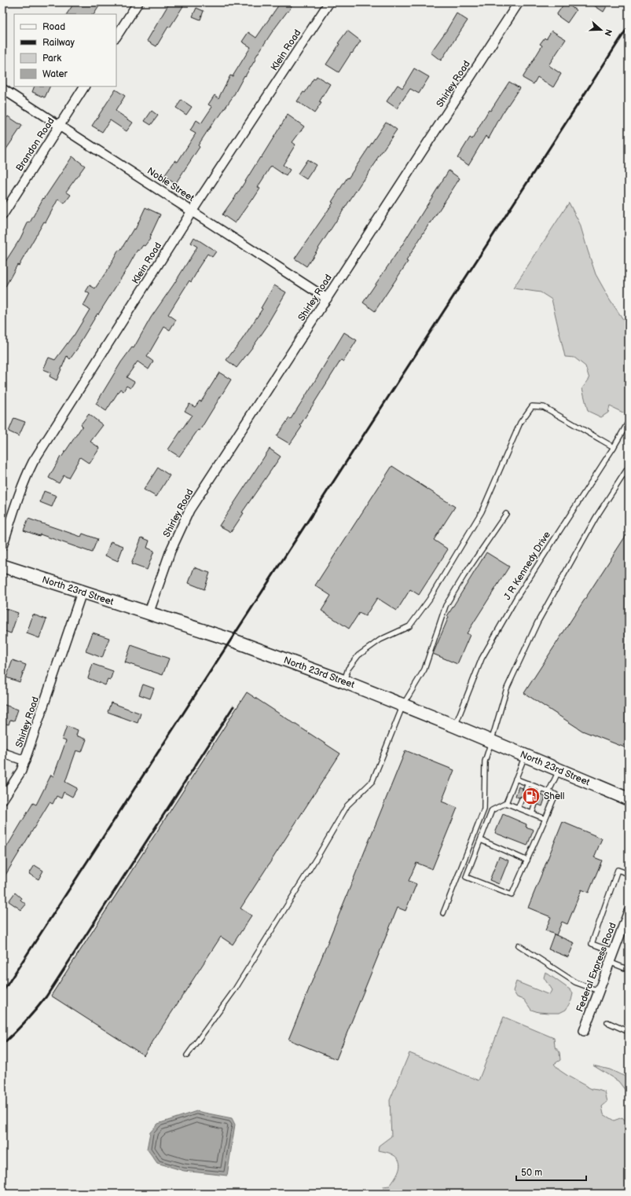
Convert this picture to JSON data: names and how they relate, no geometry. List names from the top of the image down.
{
  "streets": {
    "main road": ["North 23rd Street"],
    "street": [
      "Klein Road",
      "Shirley Road",
      "Brandon Road",
      "Noble Street",
      "Federal Express Road"
    ],
    "lane": ["J R Kennedy Drive"]
  },
  "crossings": [
    ["Klein Road", "Noble Street"],
    ["Shirley Road", "Noble Street"],
    ["Shirley Road", "North 23rd Street"],
    ["Brandon Road", "Noble Street"],
    ["J R Kennedy Drive", "North 23rd Street"]
  ],
  "places": {
    "fuel station": ["Shell"]
  },
  "legend": [
    "Road",
    "Railway",
    "Park",
    "Water"
  ],
  "scale_bar": "50 m",
  "north": "right"
}
